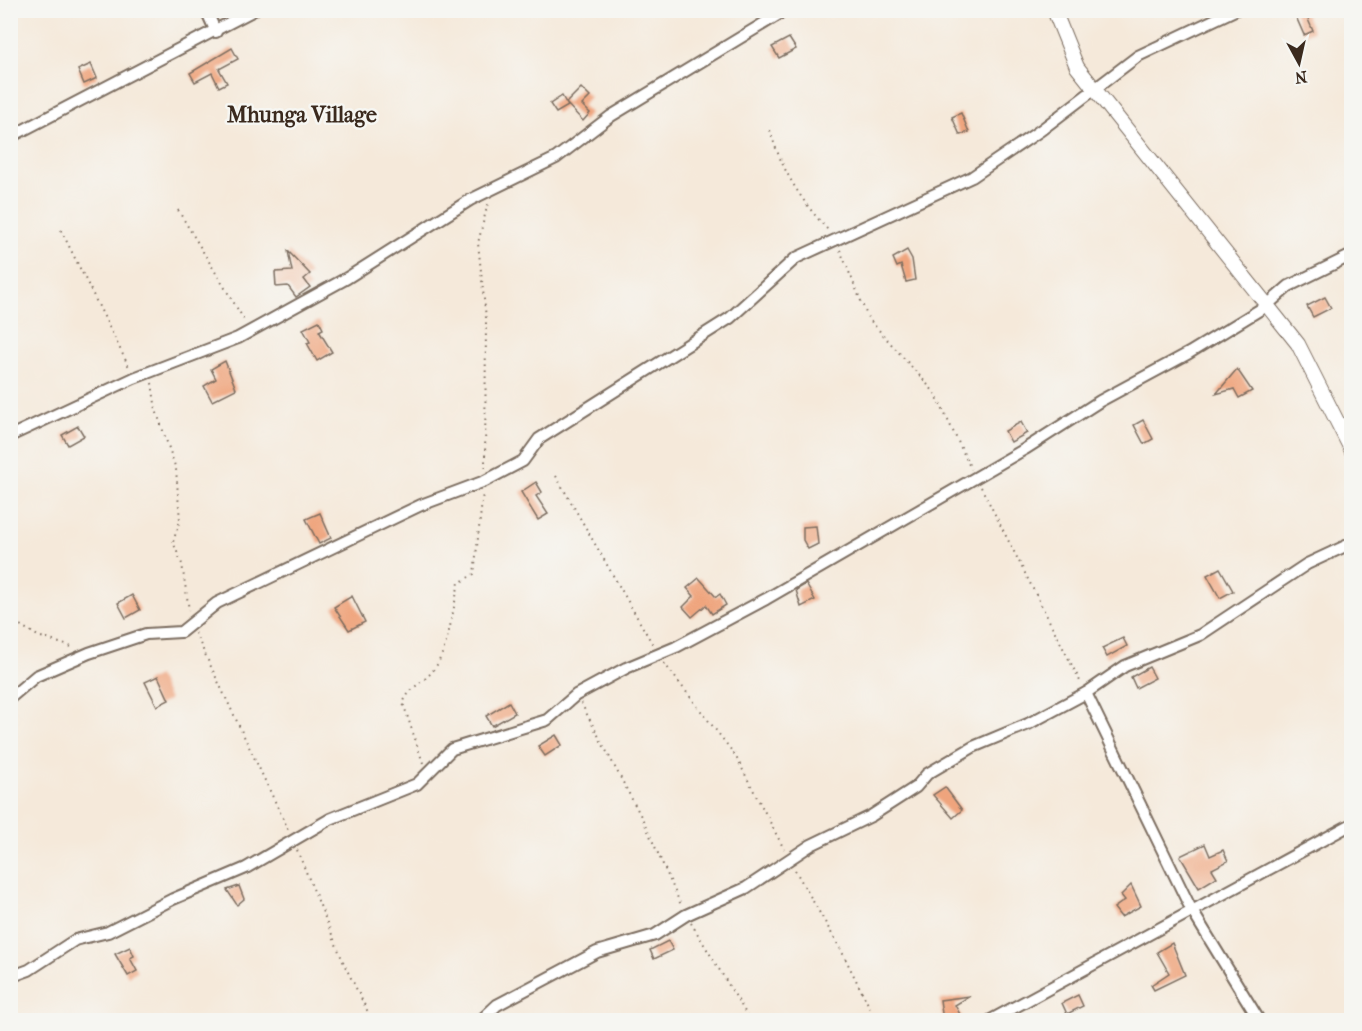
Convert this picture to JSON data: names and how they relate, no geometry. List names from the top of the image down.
{
  "districts": ["Mhunga Village"],
  "north": "bottom"
}
